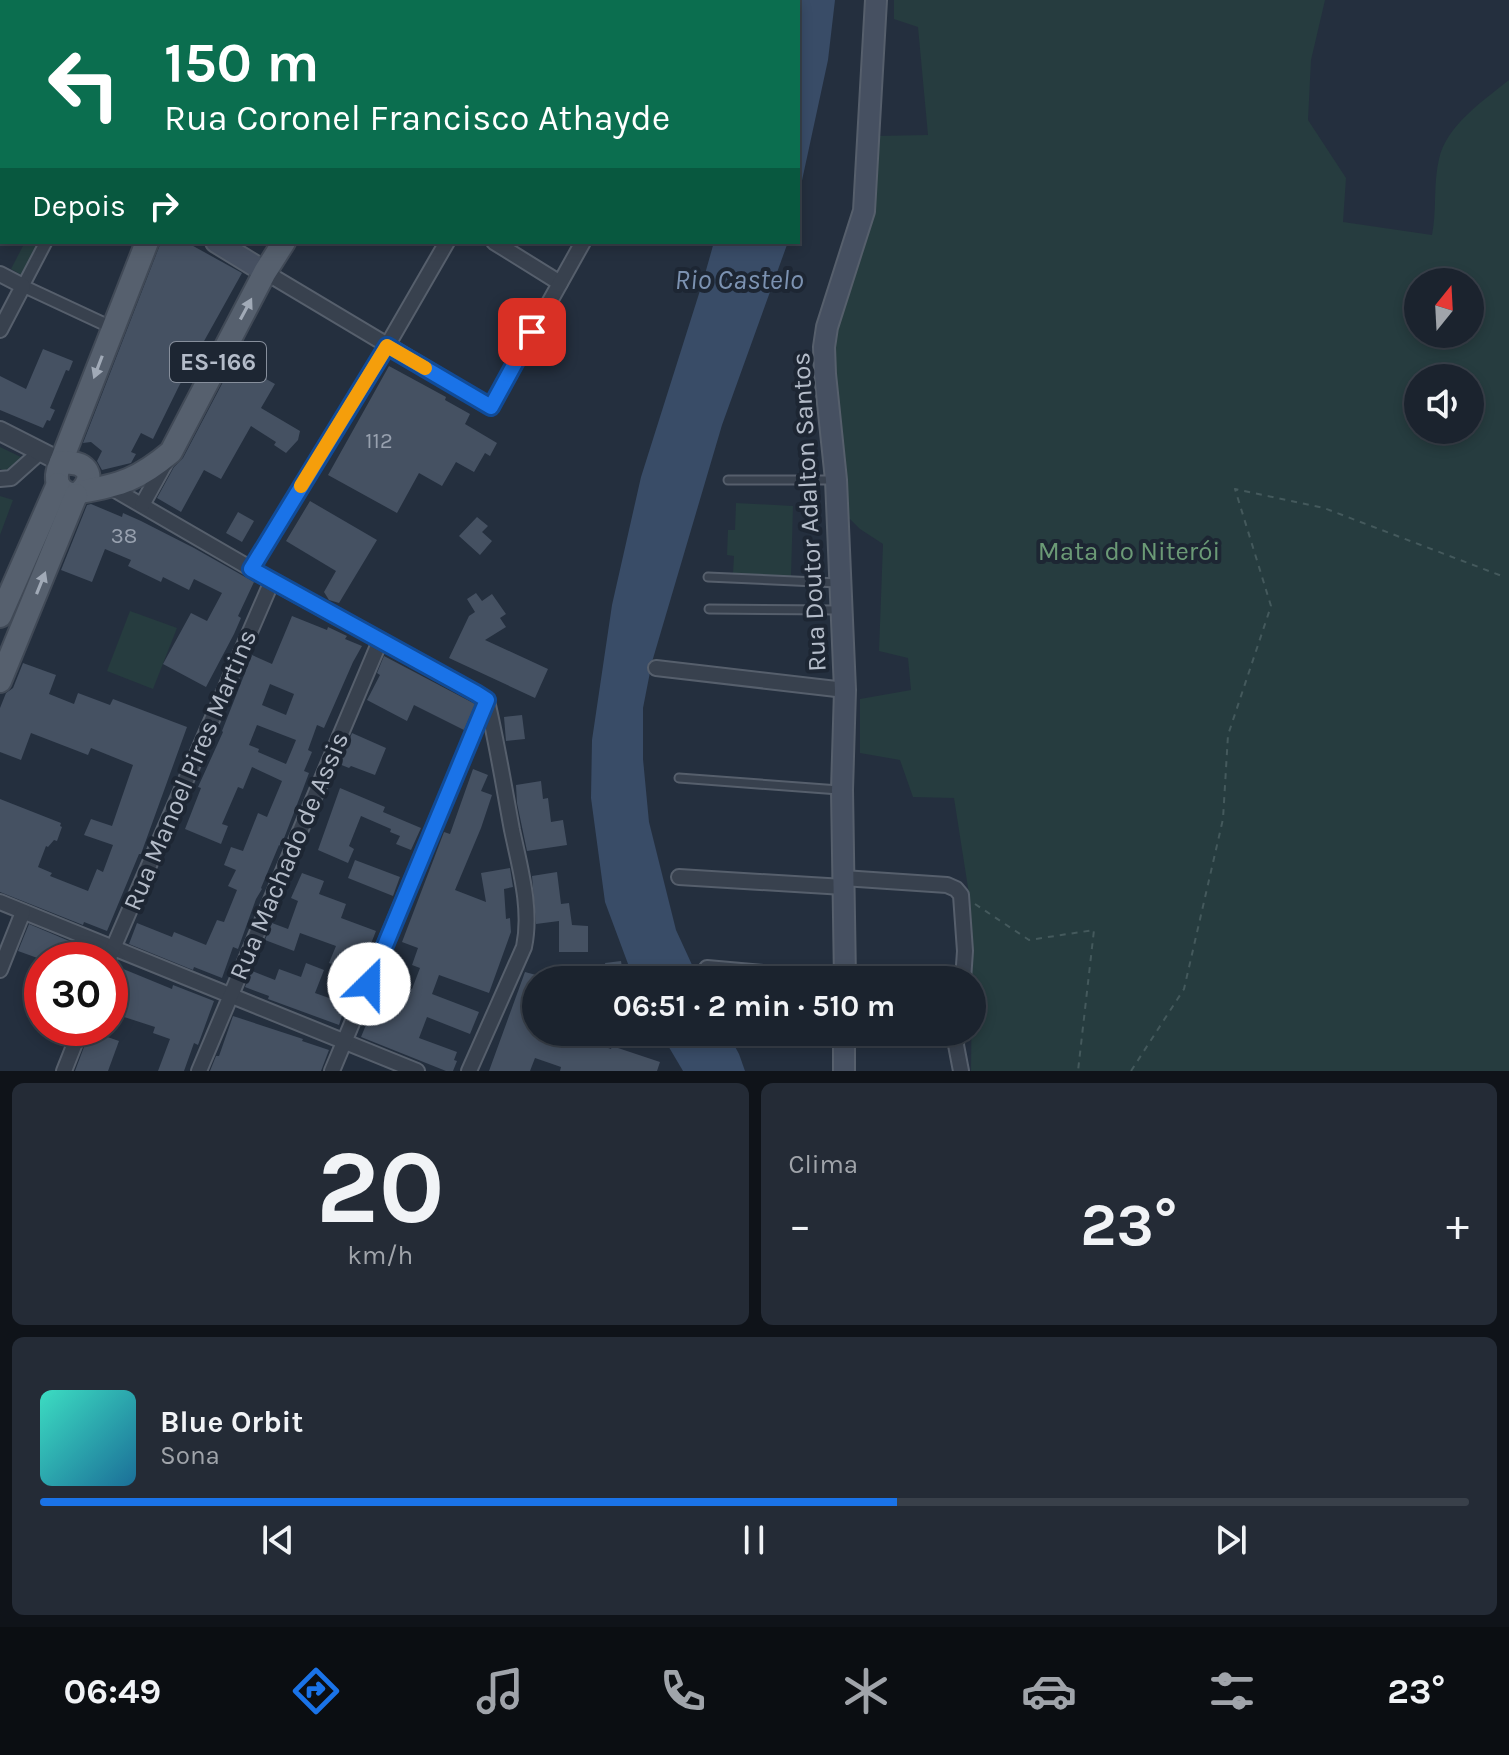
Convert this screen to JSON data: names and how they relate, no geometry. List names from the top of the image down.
{
  "streets": {
    "main road": ["ES-166", "Rua Doutor Adalton Santos"],
    "street": ["Rua Manoel Pires Martins", "Rua Machado de Assis"]
  },
  "water": ["Rio Castelo"],
  "parks": ["Mata do Niterói"],
  "house_numbers": ["112", "38"],
  "north": "top",
  "page": {
    "turn": ["150 m", "Rua Coronel Francisco Athayde"],
    "then": "Depois",
    "limit": "30",
    "trip": "06:51 · 2 min · 510 m",
    "tile": [
      ["20", "km/h"],
      "Clima"
    ],
    "heat": ["−", "23°", "+"],
    "song": ["Blue Orbit", "Sona"],
    "tabs": ["06:49", "23°"]
  }
}
